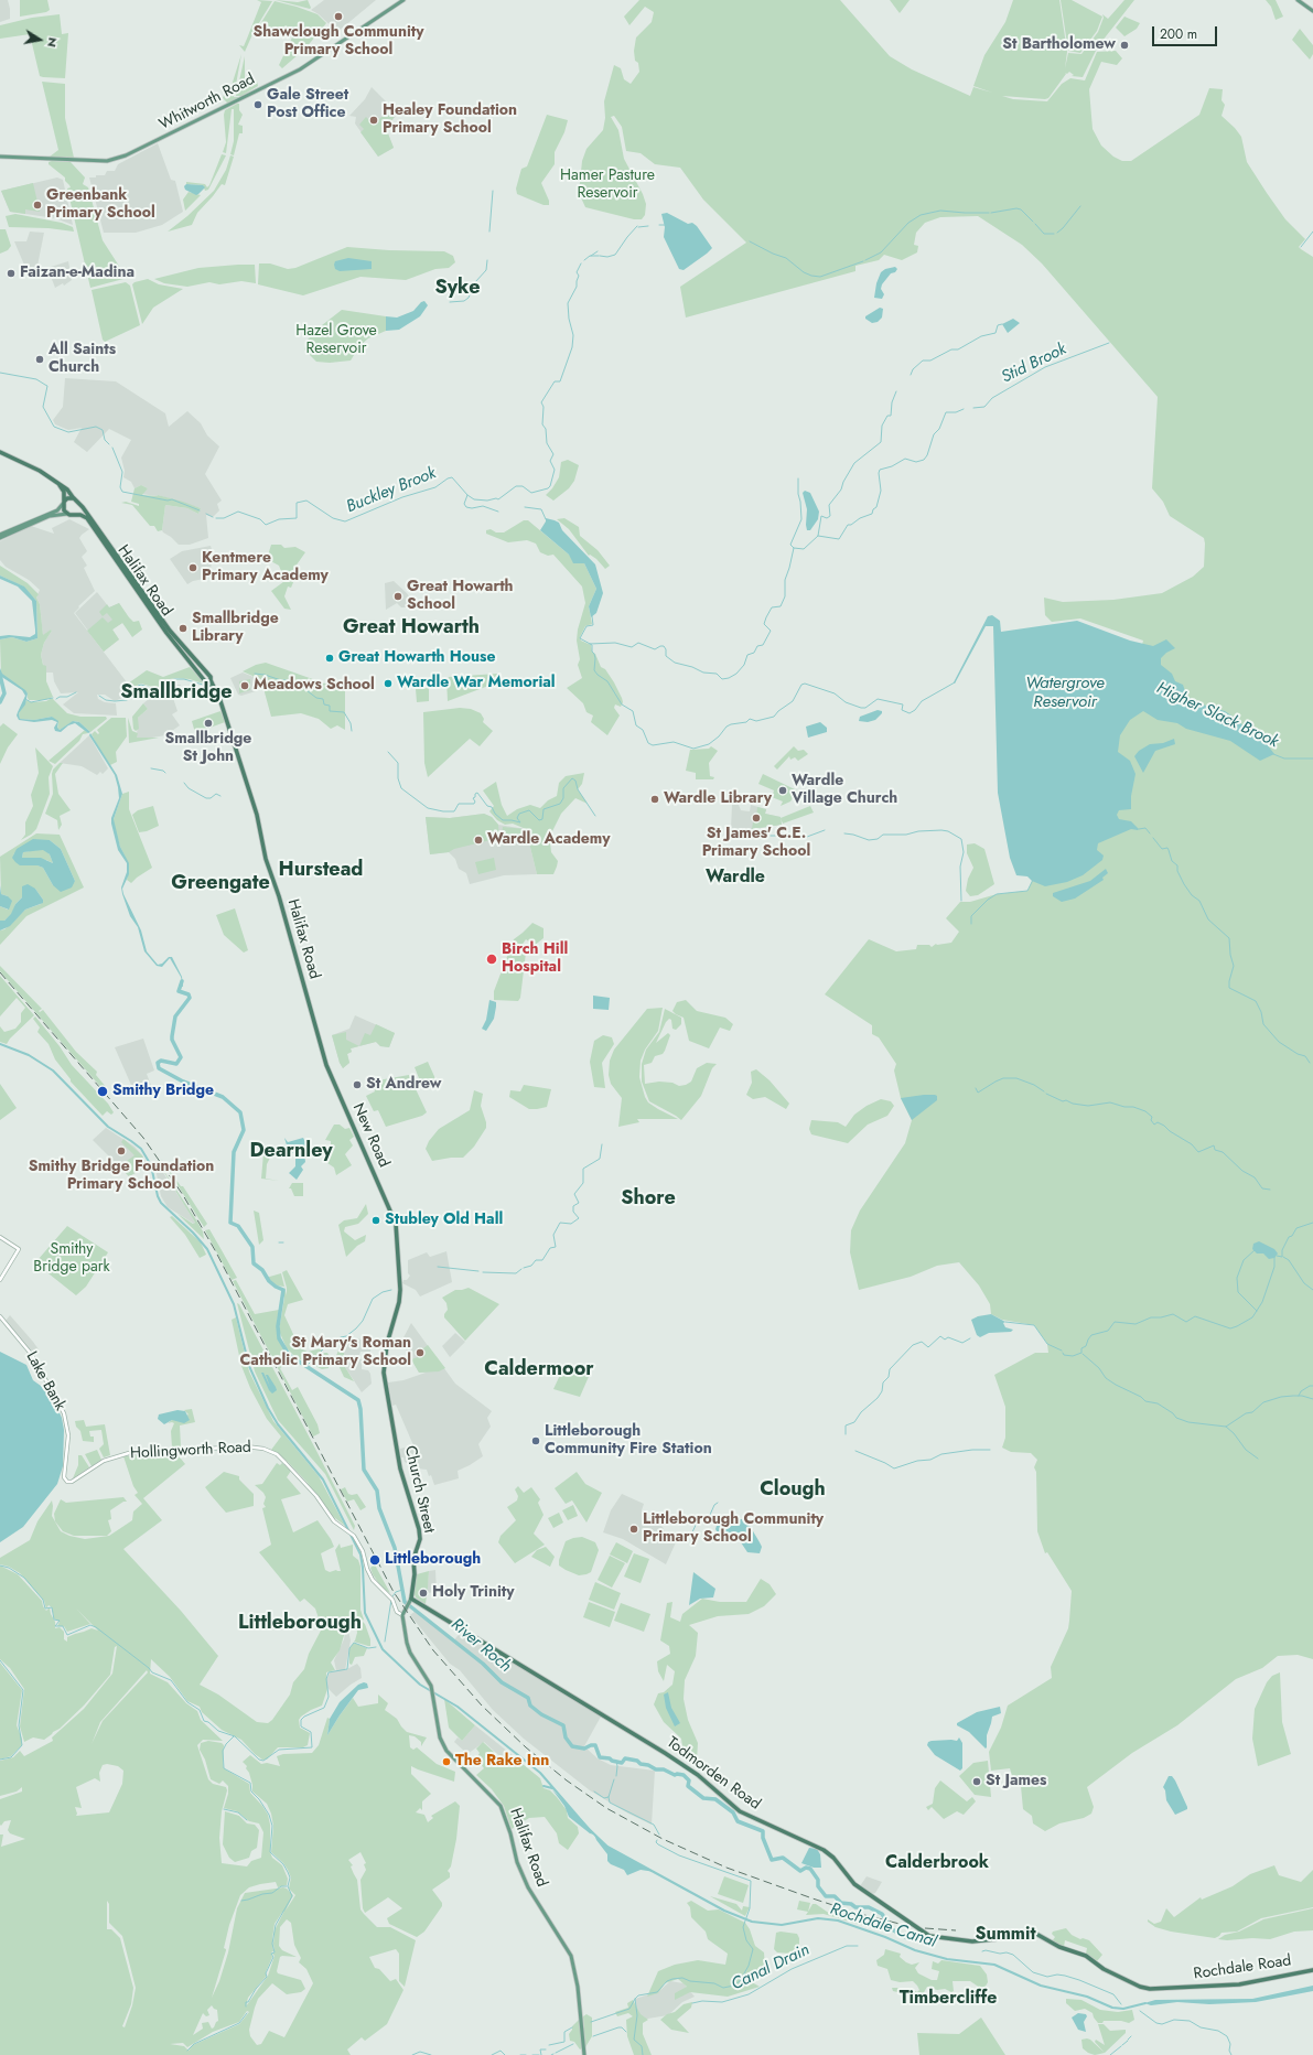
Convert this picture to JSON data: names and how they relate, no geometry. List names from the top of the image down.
{
  "streets": {
    "highway": [
      "Halifax Road",
      "New Road",
      "Church Street",
      "Todmorden Road",
      "Rochdale Road"
    ],
    "main road": ["Whitworth Road", "Lake Bank", "Hollingworth Road"]
  },
  "crossings": [
    ["Halifax Road", "New Road"],
    ["Halifax Road", "Hollingworth Road"],
    ["Halifax Road", "Church Street"],
    ["New Road", "Church Street"],
    ["Lake Bank", "Hollingworth Road"],
    ["Hollingworth Road", "Church Street"],
    ["Church Street", "Todmorden Road"],
    ["Todmorden Road", "Rochdale Road"]
  ],
  "districts": [
    "Syke",
    "Great Howarth",
    "Smallbridge",
    "Hurstead",
    "Wardle",
    "Greengate",
    "Dearnley",
    "Shore",
    "Caldermoor",
    "Clough",
    "Littleborough",
    "Calderbrook",
    "Summit",
    "Timbercliffe"
  ],
  "water": [
    "Stid Brook",
    "Buckley Brook",
    "Watergrove Reservoir",
    "Higher Slack Brook",
    "River Roch",
    "Rochdale Canal",
    "Canal Drain"
  ],
  "parks": ["Hamer Pasture Reservoir", "Hazel Grove Reservoir", "Smithy Bridge park"],
  "places": [
    "Shawclough Community Primary School",
    "St Bartholomew",
    "Gale Street Post Office",
    "Healey Foundation Primary School",
    "Greenbank Primary School",
    "Faizan-e-Madina",
    "All Saints Church",
    "Kentmere Primary Academy",
    "Great Howarth School",
    "Smallbridge Library",
    "Great Howarth House",
    "Wardle War Memorial",
    "Meadows School",
    "Smallbridge St John",
    "Wardle Village Church",
    "Wardle Library",
    "St James' C.E. Primary School",
    "Wardle Academy",
    "Birch Hill Hospital",
    "St Andrew",
    "Smithy Bridge",
    "Smithy Bridge Foundation Primary School",
    "Stubley Old Hall",
    "St Mary's Roman Catholic Primary School",
    "Littleborough Community Fire Station",
    "Littleborough Community Primary School",
    "Littleborough",
    "Holy Trinity",
    "The Rake Inn",
    "St James"
  ],
  "scale_bar": "200 m",
  "north": "right"
}
